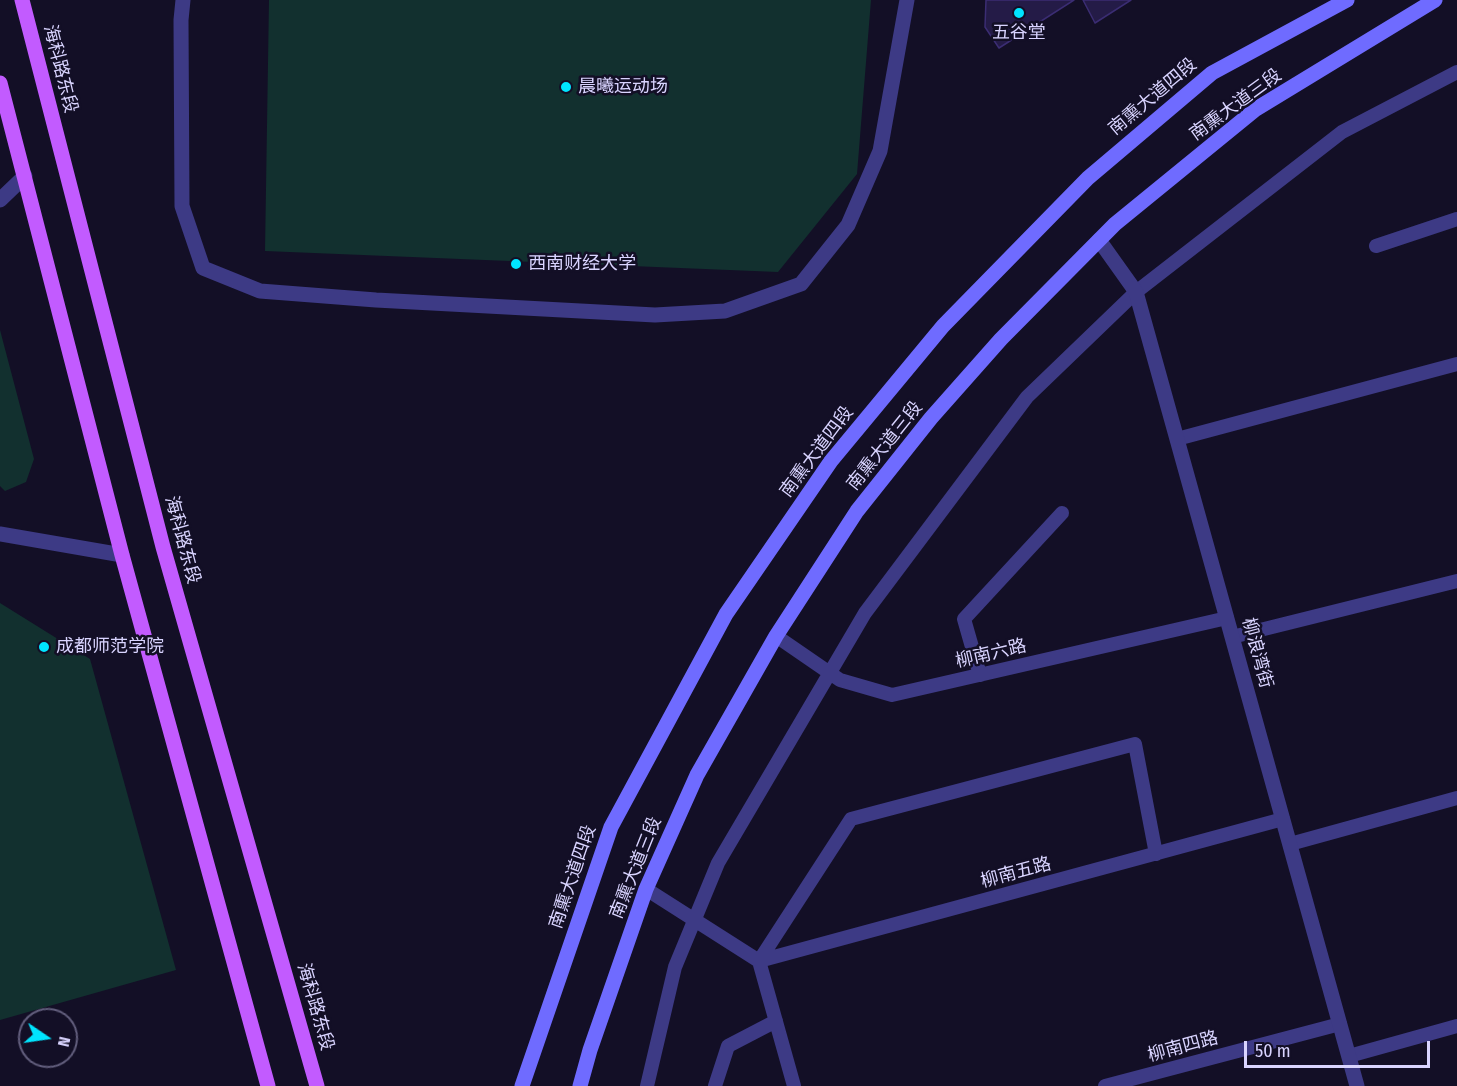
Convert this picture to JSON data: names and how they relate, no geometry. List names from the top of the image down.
{
  "streets": {
    "main road": ["海科路东段", "南熏大道四段", "南熏大道三段"],
    "street": ["柳浪湾街"],
    "lane": ["柳南六路", "柳南五路", "柳南四路"]
  },
  "crossings": [
    ["南熏大道三段", "柳浪湾街"],
    ["南熏大道三段", "柳南六路"],
    ["柳浪湾街", "柳南六路"],
    ["柳浪湾街", "柳南五路"],
    ["柳浪湾街", "柳南四路"]
  ],
  "places": [
    "五谷堂",
    "晨曦运动场",
    "西南财经大学",
    "成都师范学院"
  ],
  "scale_bar": "50 m",
  "north": "right"
}
